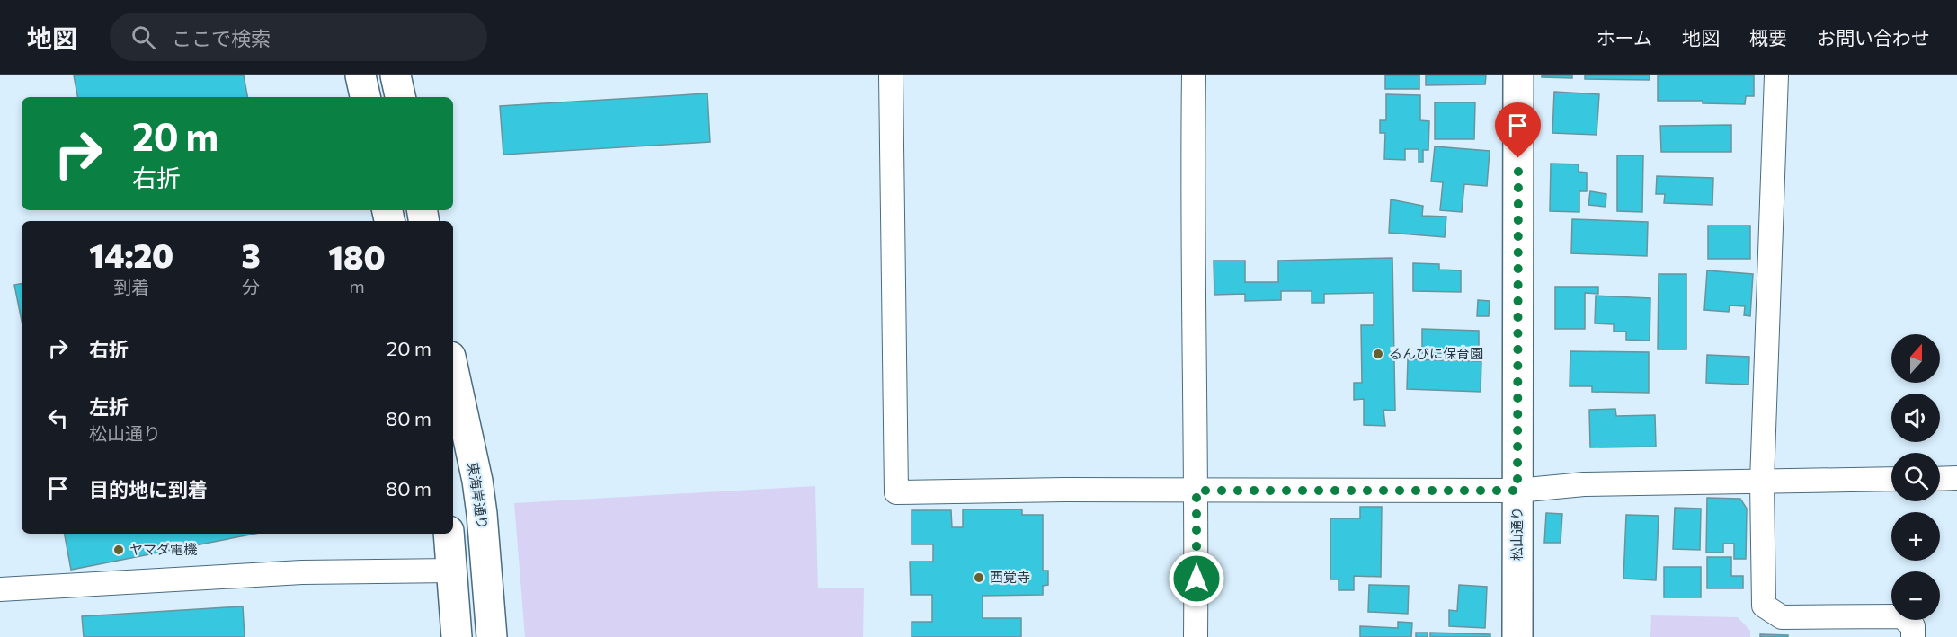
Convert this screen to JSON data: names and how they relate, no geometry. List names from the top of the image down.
{
  "streets": {
    "street": ["東海岸通り", "松山通り"]
  },
  "places": ["るんびに保育園", "ヤマダ電機", "西覚寺"],
  "north": "top",
  "page": {
    "header": "地図",
    "search": "ここで検索",
    "nav": [
      "ホーム",
      "地図",
      "概要",
      "お問い合わせ"
    ],
    "turn": ["20 m", "右折"],
    "eta": [
      "14:20",
      "到着",
      "3",
      "分",
      "180",
      "m"
    ],
    "list": [
      {
        "name": "右折",
        "value": "20 m"
      },
      {
        "name": "左折",
        "note": "松山通り",
        "value": "80 m"
      },
      {
        "name": "目的地に到着",
        "value": "80 m"
      }
    ],
    "map_buttons": ["+", "−"]
  }
}
